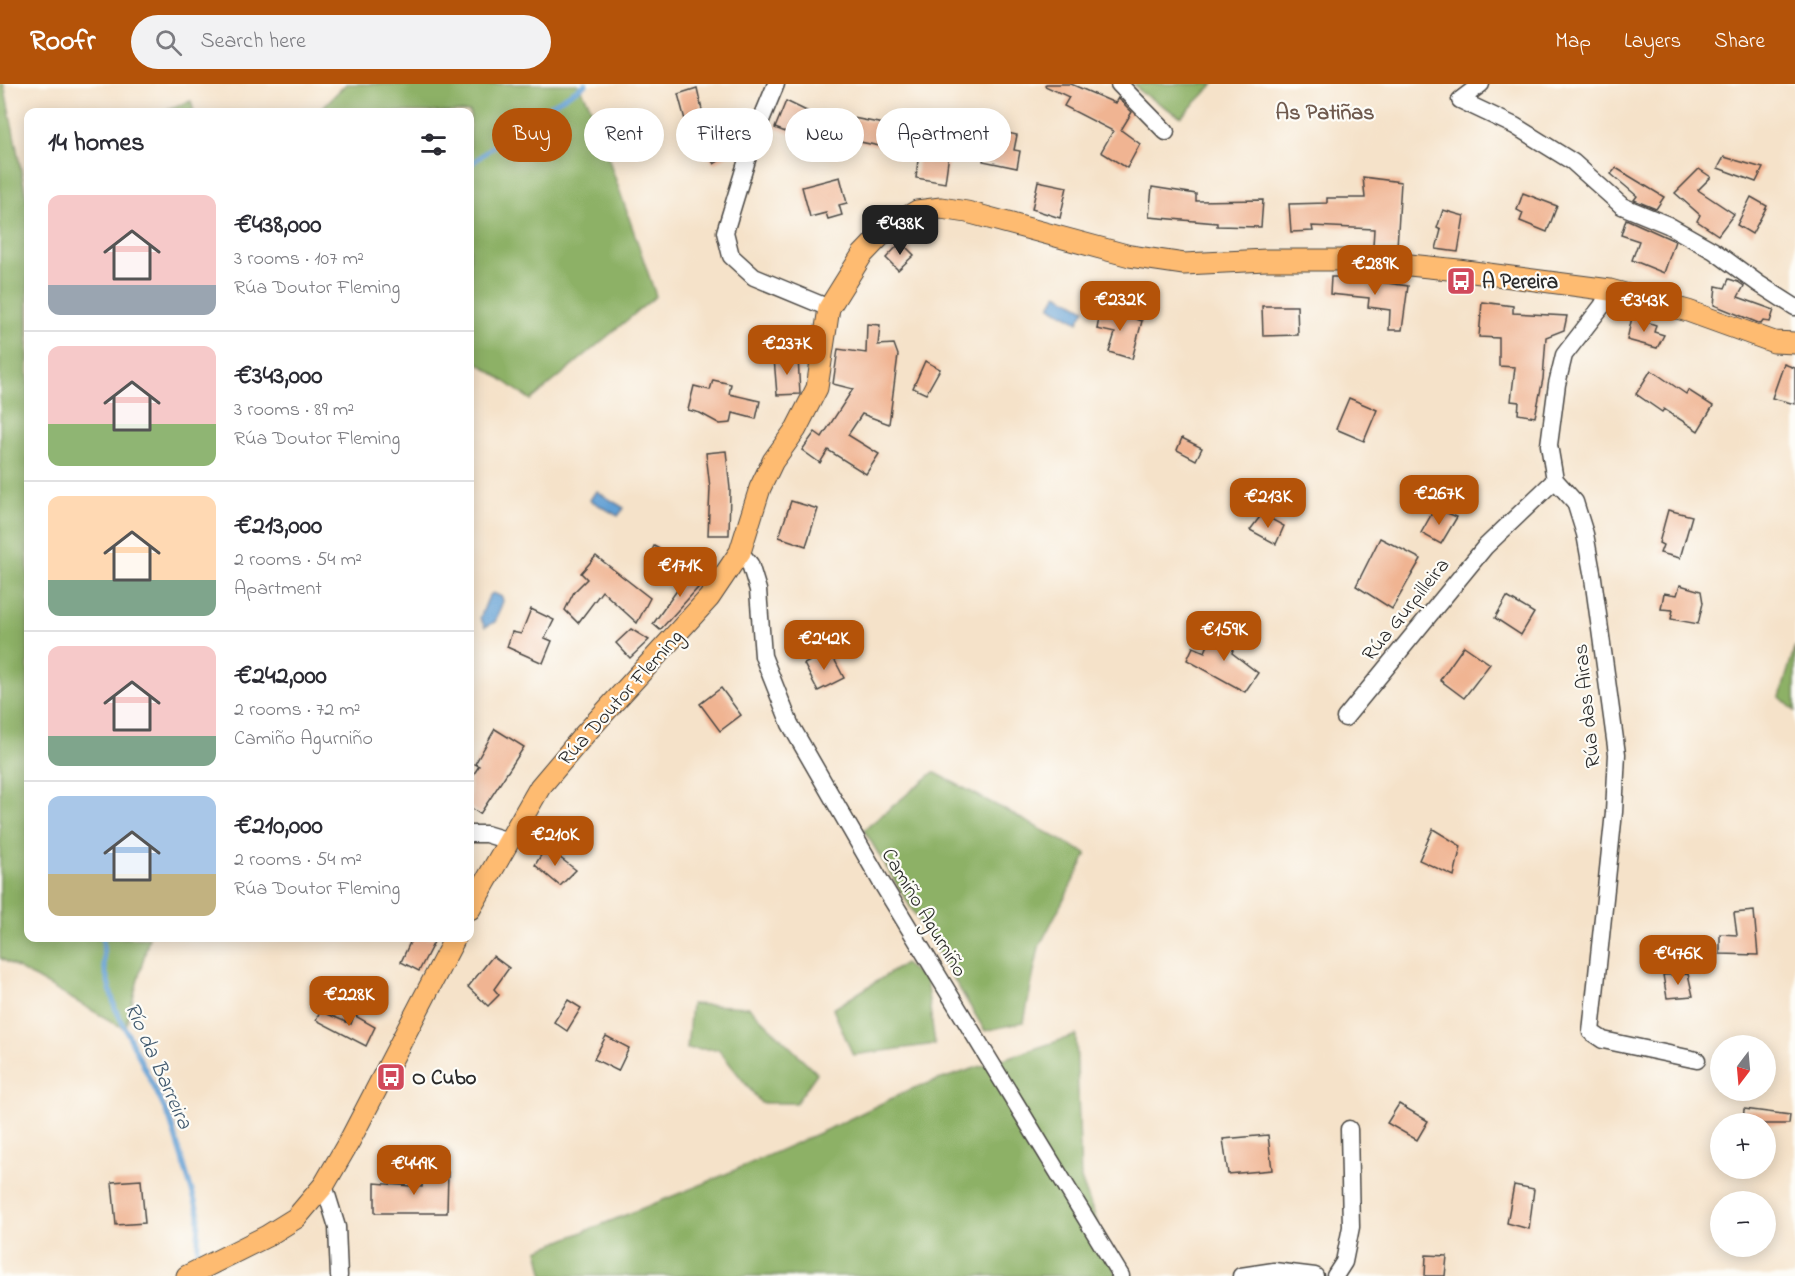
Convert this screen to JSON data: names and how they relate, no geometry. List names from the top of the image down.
{
  "streets": {
    "main road": ["Rúa Doutor Fleming"],
    "street": ["Rúa Gurpilleira", "Rúa das Airas", "Camiño Agurniño"]
  },
  "crossings": [
    ["Rúa Gurpilleira", "Rúa das Airas"],
    ["Rúa Doutor Fleming", "Camiño Agurniño"]
  ],
  "districts": ["As Patiñas"],
  "water": ["Río da Barreira"],
  "places": {
    "bus stop": ["A Pereira", "O Cubo"]
  },
  "north": "bottom",
  "page": {
    "header": "Roofr",
    "search": "Search here",
    "nav": ["Map", "Layers", "Share"],
    "chip": [
      "Buy",
      "Rent",
      "Filters",
      "New",
      "Apartment"
    ],
    "heading": "14 homes",
    "list": [
      {
        "name": "€438,000",
        "note": "3 rooms · 107 m² · Rúa Doutor Fleming"
      },
      {
        "name": "€343,000",
        "note": "3 rooms · 89 m² · Rúa Doutor Fleming"
      },
      {
        "name": "€213,000",
        "note": "2 rooms · 54 m² · Apartment"
      },
      {
        "name": "€242,000",
        "note": "2 rooms · 72 m² · Camiño Agurniño"
      },
      {
        "name": "€210,000",
        "note": "2 rooms · 54 m² · Rúa Doutor Fleming"
      }
    ],
    "price": [
      "€438K",
      "€289K",
      "€232K",
      "€343K",
      "€237K",
      "€267K",
      "€213K",
      "€171K",
      "€159K",
      "€242K",
      "€210K",
      "€476K",
      "€228K",
      "€449K"
    ],
    "map_buttons": ["+", "−"]
  }
}
